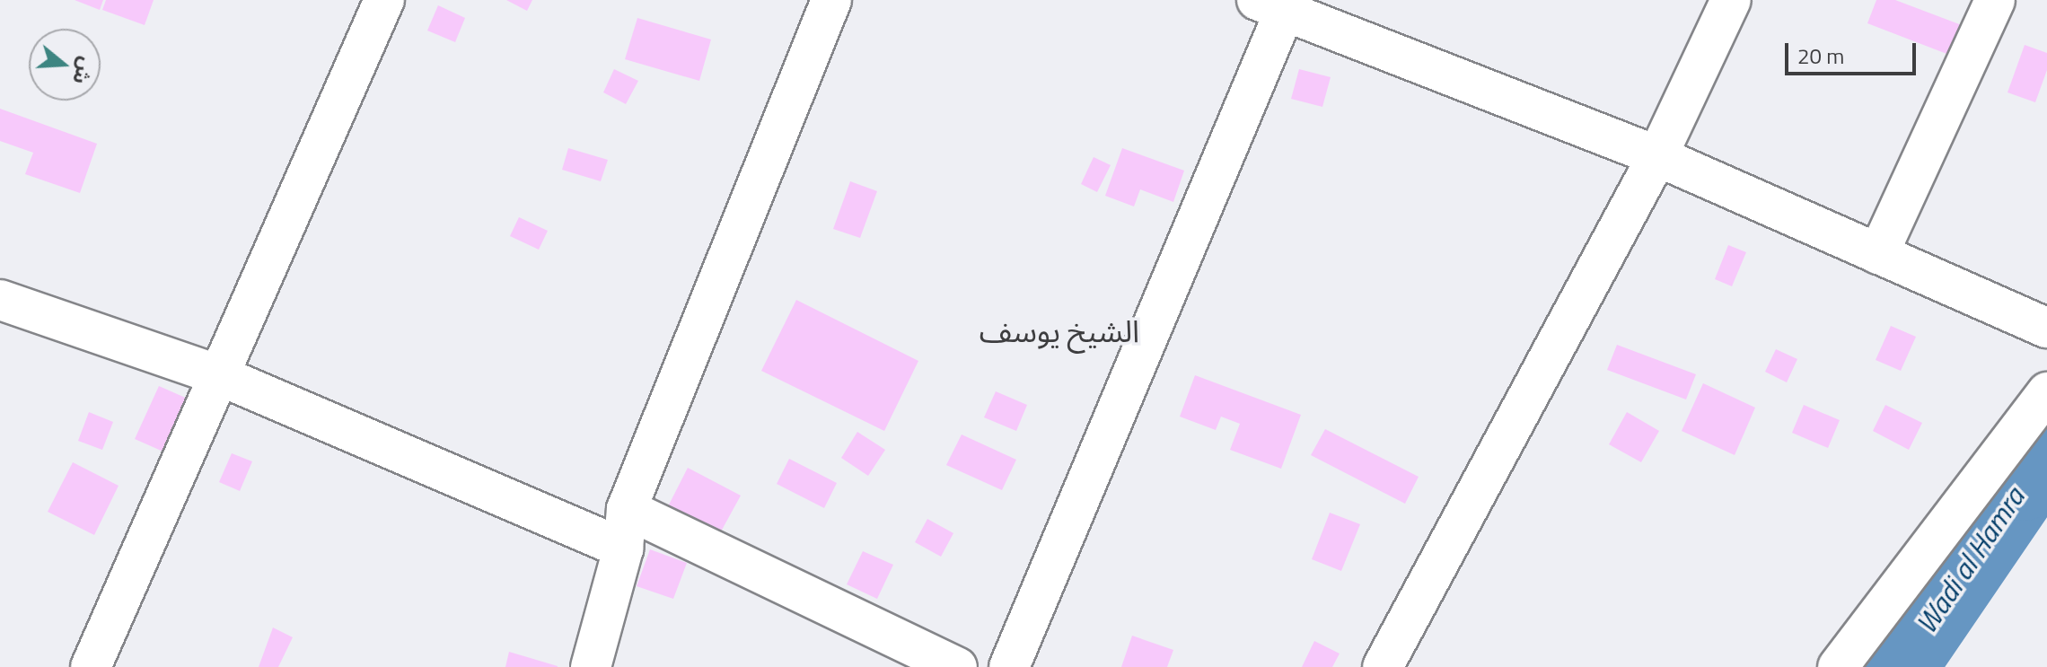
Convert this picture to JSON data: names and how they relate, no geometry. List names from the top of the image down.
{
  "districts": ["الشيخ يوسف"],
  "water": ["Wadi al Hamra"],
  "scale_bar": "20 m",
  "north": "right"
}
